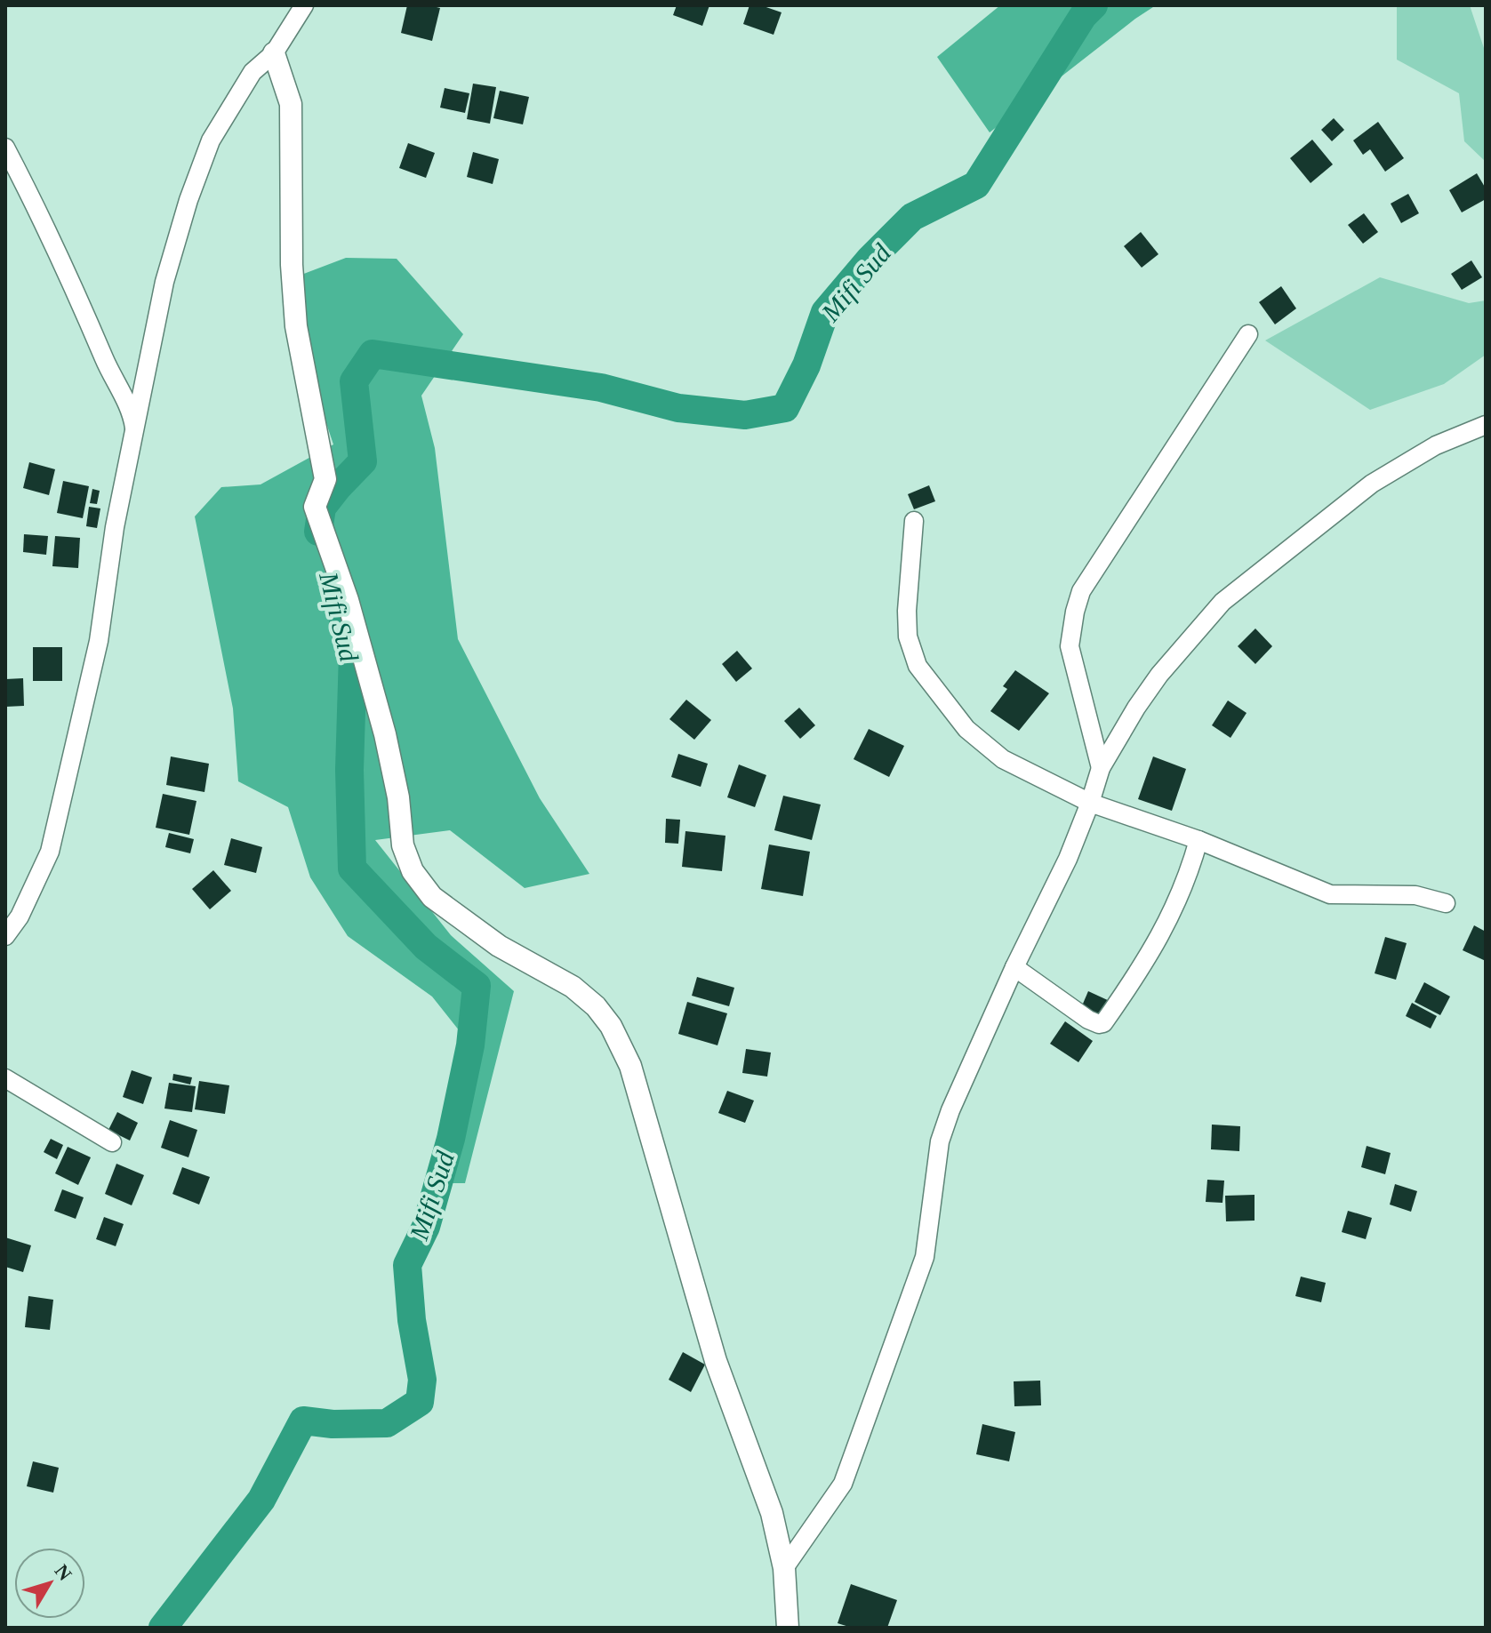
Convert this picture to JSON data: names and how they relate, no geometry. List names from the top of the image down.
{
  "water": ["Mifi Sud"],
  "north": "top right"
}
